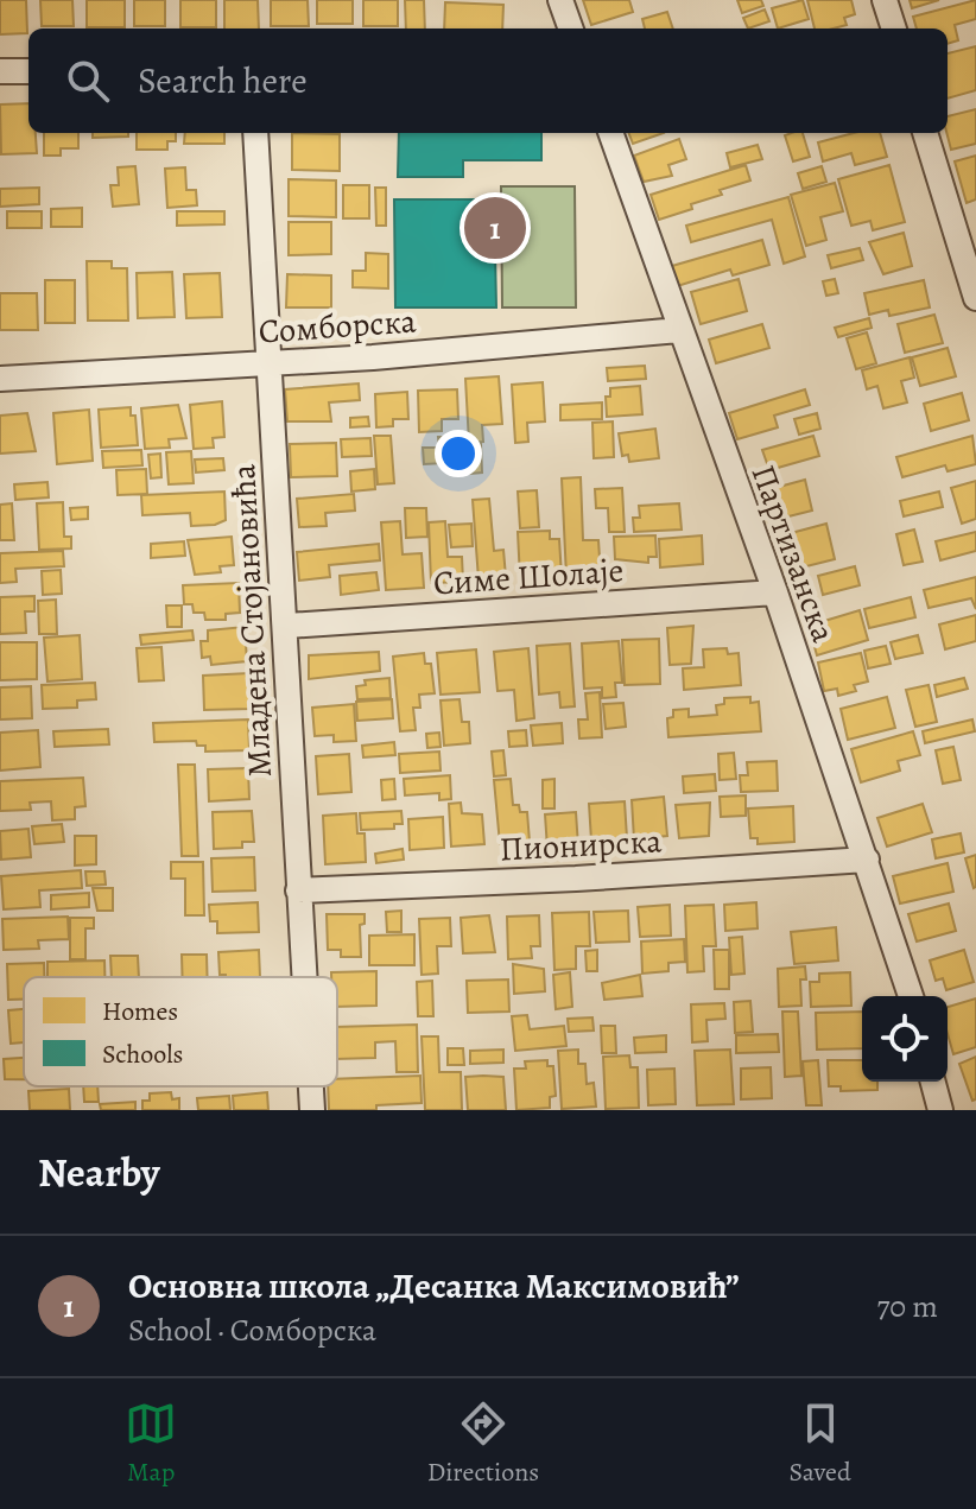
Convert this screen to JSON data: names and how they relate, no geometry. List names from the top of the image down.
{
  "streets": {
    "street": [
      "Сомборска",
      "Партизанска",
      "Симе Шолаје",
      "Младена Стојановића",
      "Пионирска"
    ]
  },
  "crossings": [
    ["Сомборска", "Партизанска"],
    ["Сомборска", "Младена Стојановића"],
    ["Партизанска", "Симе Шолаје"],
    ["Партизанска", "Пионирска"],
    ["Симе Шолаје", "Младена Стојановића"],
    ["Младена Стојановића", "Пионирска"]
  ],
  "legend": ["Homes", "Schools"],
  "page": {
    "search": "Search here",
    "pins": "1",
    "heading": "Nearby",
    "list": [
      {
        "mark": "1",
        "name": "Основна школа „Десанка Максимовић”",
        "note": "School · Сомборска",
        "value": "70 m"
      }
    ],
    "nav": ["Map", "Directions", "Saved"]
  }
}
